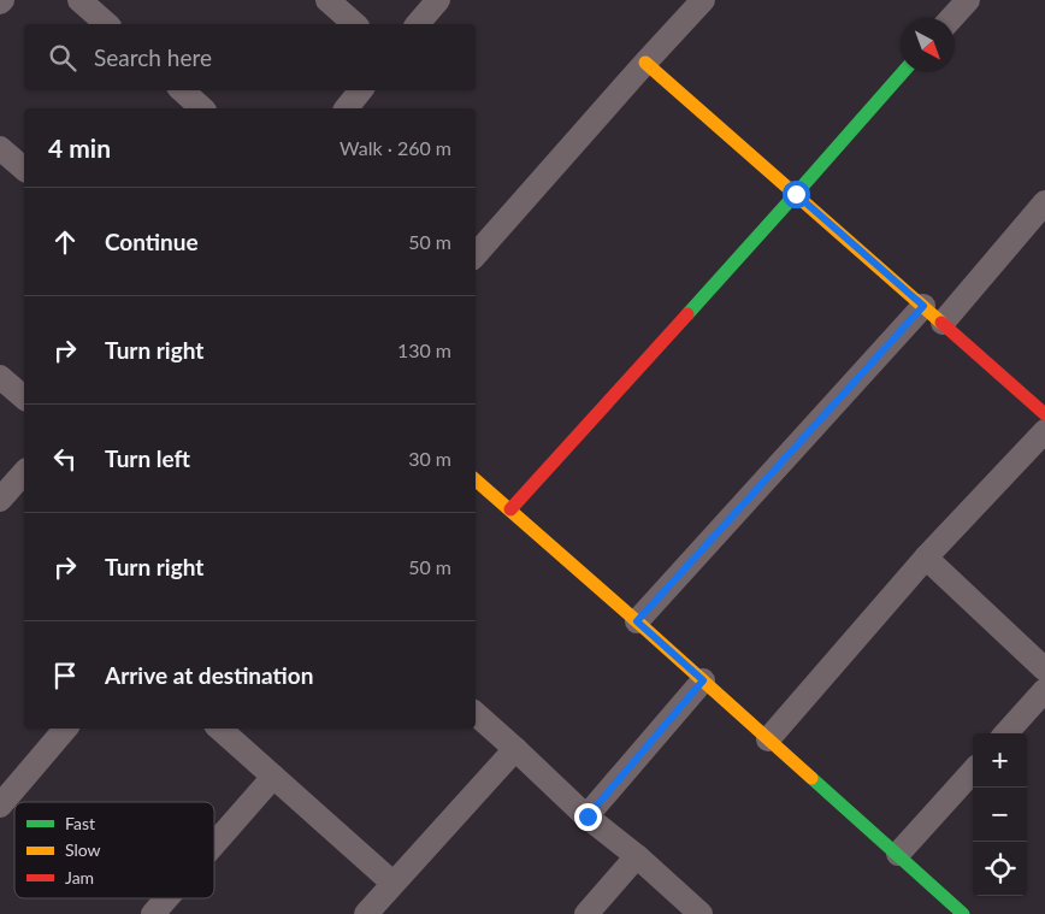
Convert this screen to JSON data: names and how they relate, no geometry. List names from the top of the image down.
{
  "legend": ["Fast", "Slow", "Jam"],
  "north": "bottom right",
  "page": {
    "search": "Search here",
    "heading": ["4 min", "Walk · 260 m"],
    "list": [
      ["Continue", "50 m"],
      ["Turn right", "130 m"],
      ["Turn left", "30 m"],
      ["Turn right", "50 m"],
      "Arrive at destination"
    ],
    "map_buttons": ["+", "−"]
  }
}
